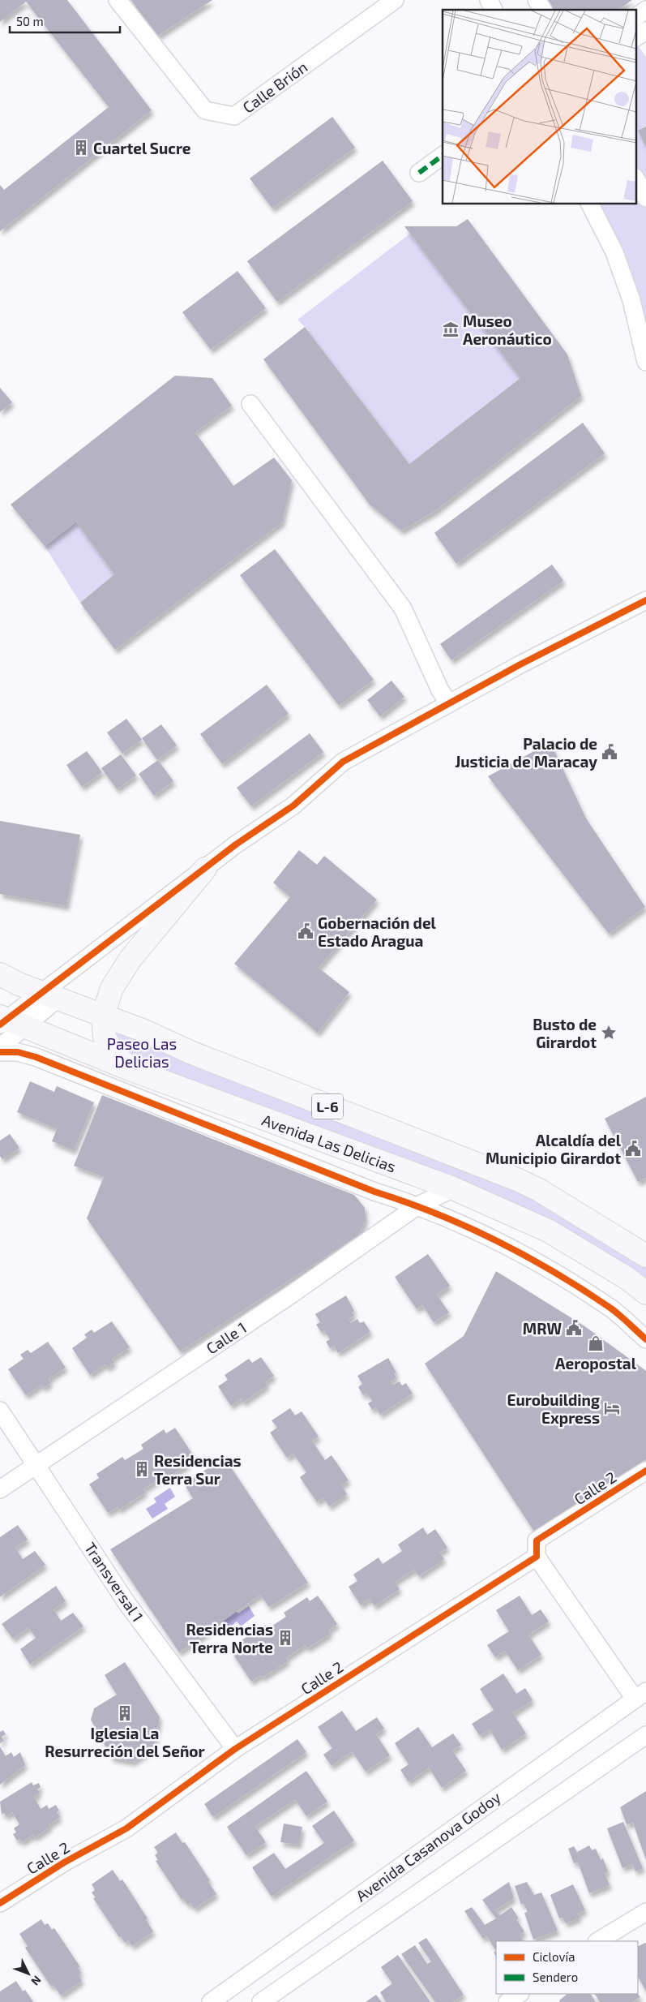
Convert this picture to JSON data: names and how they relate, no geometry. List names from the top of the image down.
{
  "streets": {
    "main road": ["L-6", "Avenida Las Delicias"],
    "street": [
      "Calle Brión",
      "Calle 1",
      "Calle 2",
      "Transversal 1",
      "Avenida Casanova Godoy"
    ]
  },
  "crossings": [
    ["L-6", "Avenida Las Delicias"],
    ["Avenida Las Delicias", "Calle 1"],
    ["Calle 1", "Transversal 1"],
    ["Calle 2", "Transversal 1"]
  ],
  "parks": ["Paseo Las Delicias"],
  "places": {
    "building": [
      "Cuartel Sucre",
      "Residencias Terra Sur",
      "Residencias Terra Norte",
      "Iglesia La Resurreción del Señor"
    ],
    "museum": ["Museo Aeronáutico"],
    "public building": [
      "Palacio de Justicia de Maracay",
      "Gobernación del Estado Aragua",
      "Alcaldía del Municipio Girardot",
      "MRW"
    ],
    "place": ["Busto de Girardot"],
    "shop": ["Aeropostal"],
    "hotel": ["Eurobuilding Express"]
  },
  "legend": ["Ciclovía", "Sendero"],
  "scale_bar": "50 m",
  "north": "bottom right"
}
